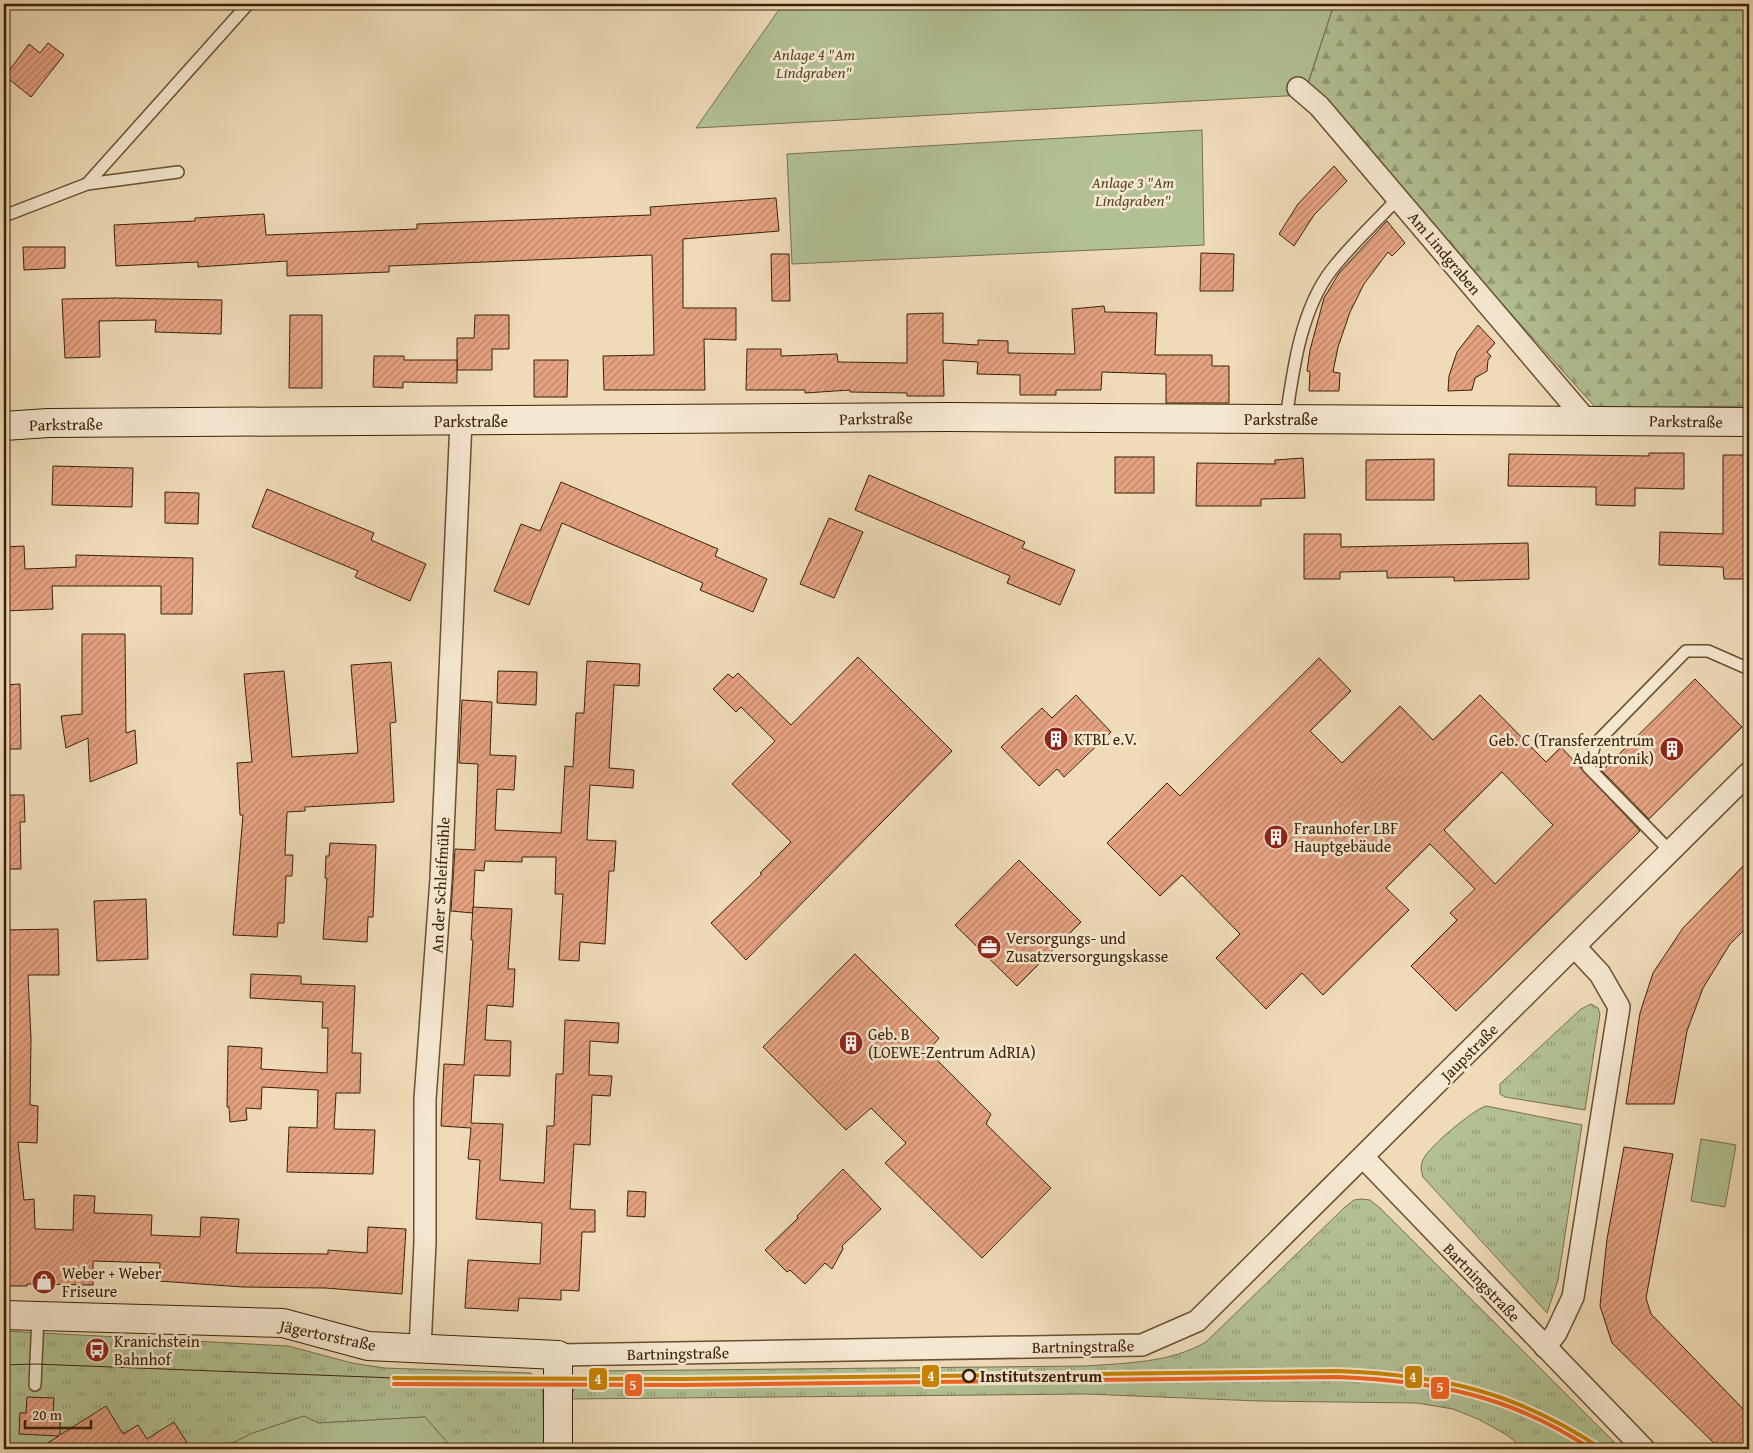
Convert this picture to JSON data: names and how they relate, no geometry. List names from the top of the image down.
{
  "streets": {
    "street": [
      "Am Lindgraben",
      "Parkstraße",
      "An der Schleifmühle",
      "Jaupstraße",
      "Bartningstraße",
      "Jägertorstraße"
    ]
  },
  "crossings": [
    ["Am Lindgraben", "Parkstraße"],
    ["Parkstraße", "An der Schleifmühle"],
    ["An der Schleifmühle", "Jägertorstraße"],
    ["Jaupstraße", "Bartningstraße"],
    ["Bartningstraße", "Jägertorstraße"]
  ],
  "parks": ["Anlage 4 \"Am Lindgraben\"", "Anlage 3 \"Am Lindgraben\""],
  "places": {
    "building": [
      "KTBL e.V.",
      "Geb. C (Transferzentrum Adaptronik)",
      "Fraunhofer LBF Hauptgebäude",
      "Geb. B (LOEWE-Zentrum AdRIA)"
    ],
    "office": ["Versorgungs- und Zusatzversorgungskasse"],
    "shop": ["Weber + Weber Friseure"],
    "bus stop": ["Kranichstein Bahnhof"],
    "other": ["Institutszentrum"]
  },
  "lines": ["tram line 4", "transit line 5"],
  "scale_bar": "20 m"
}
